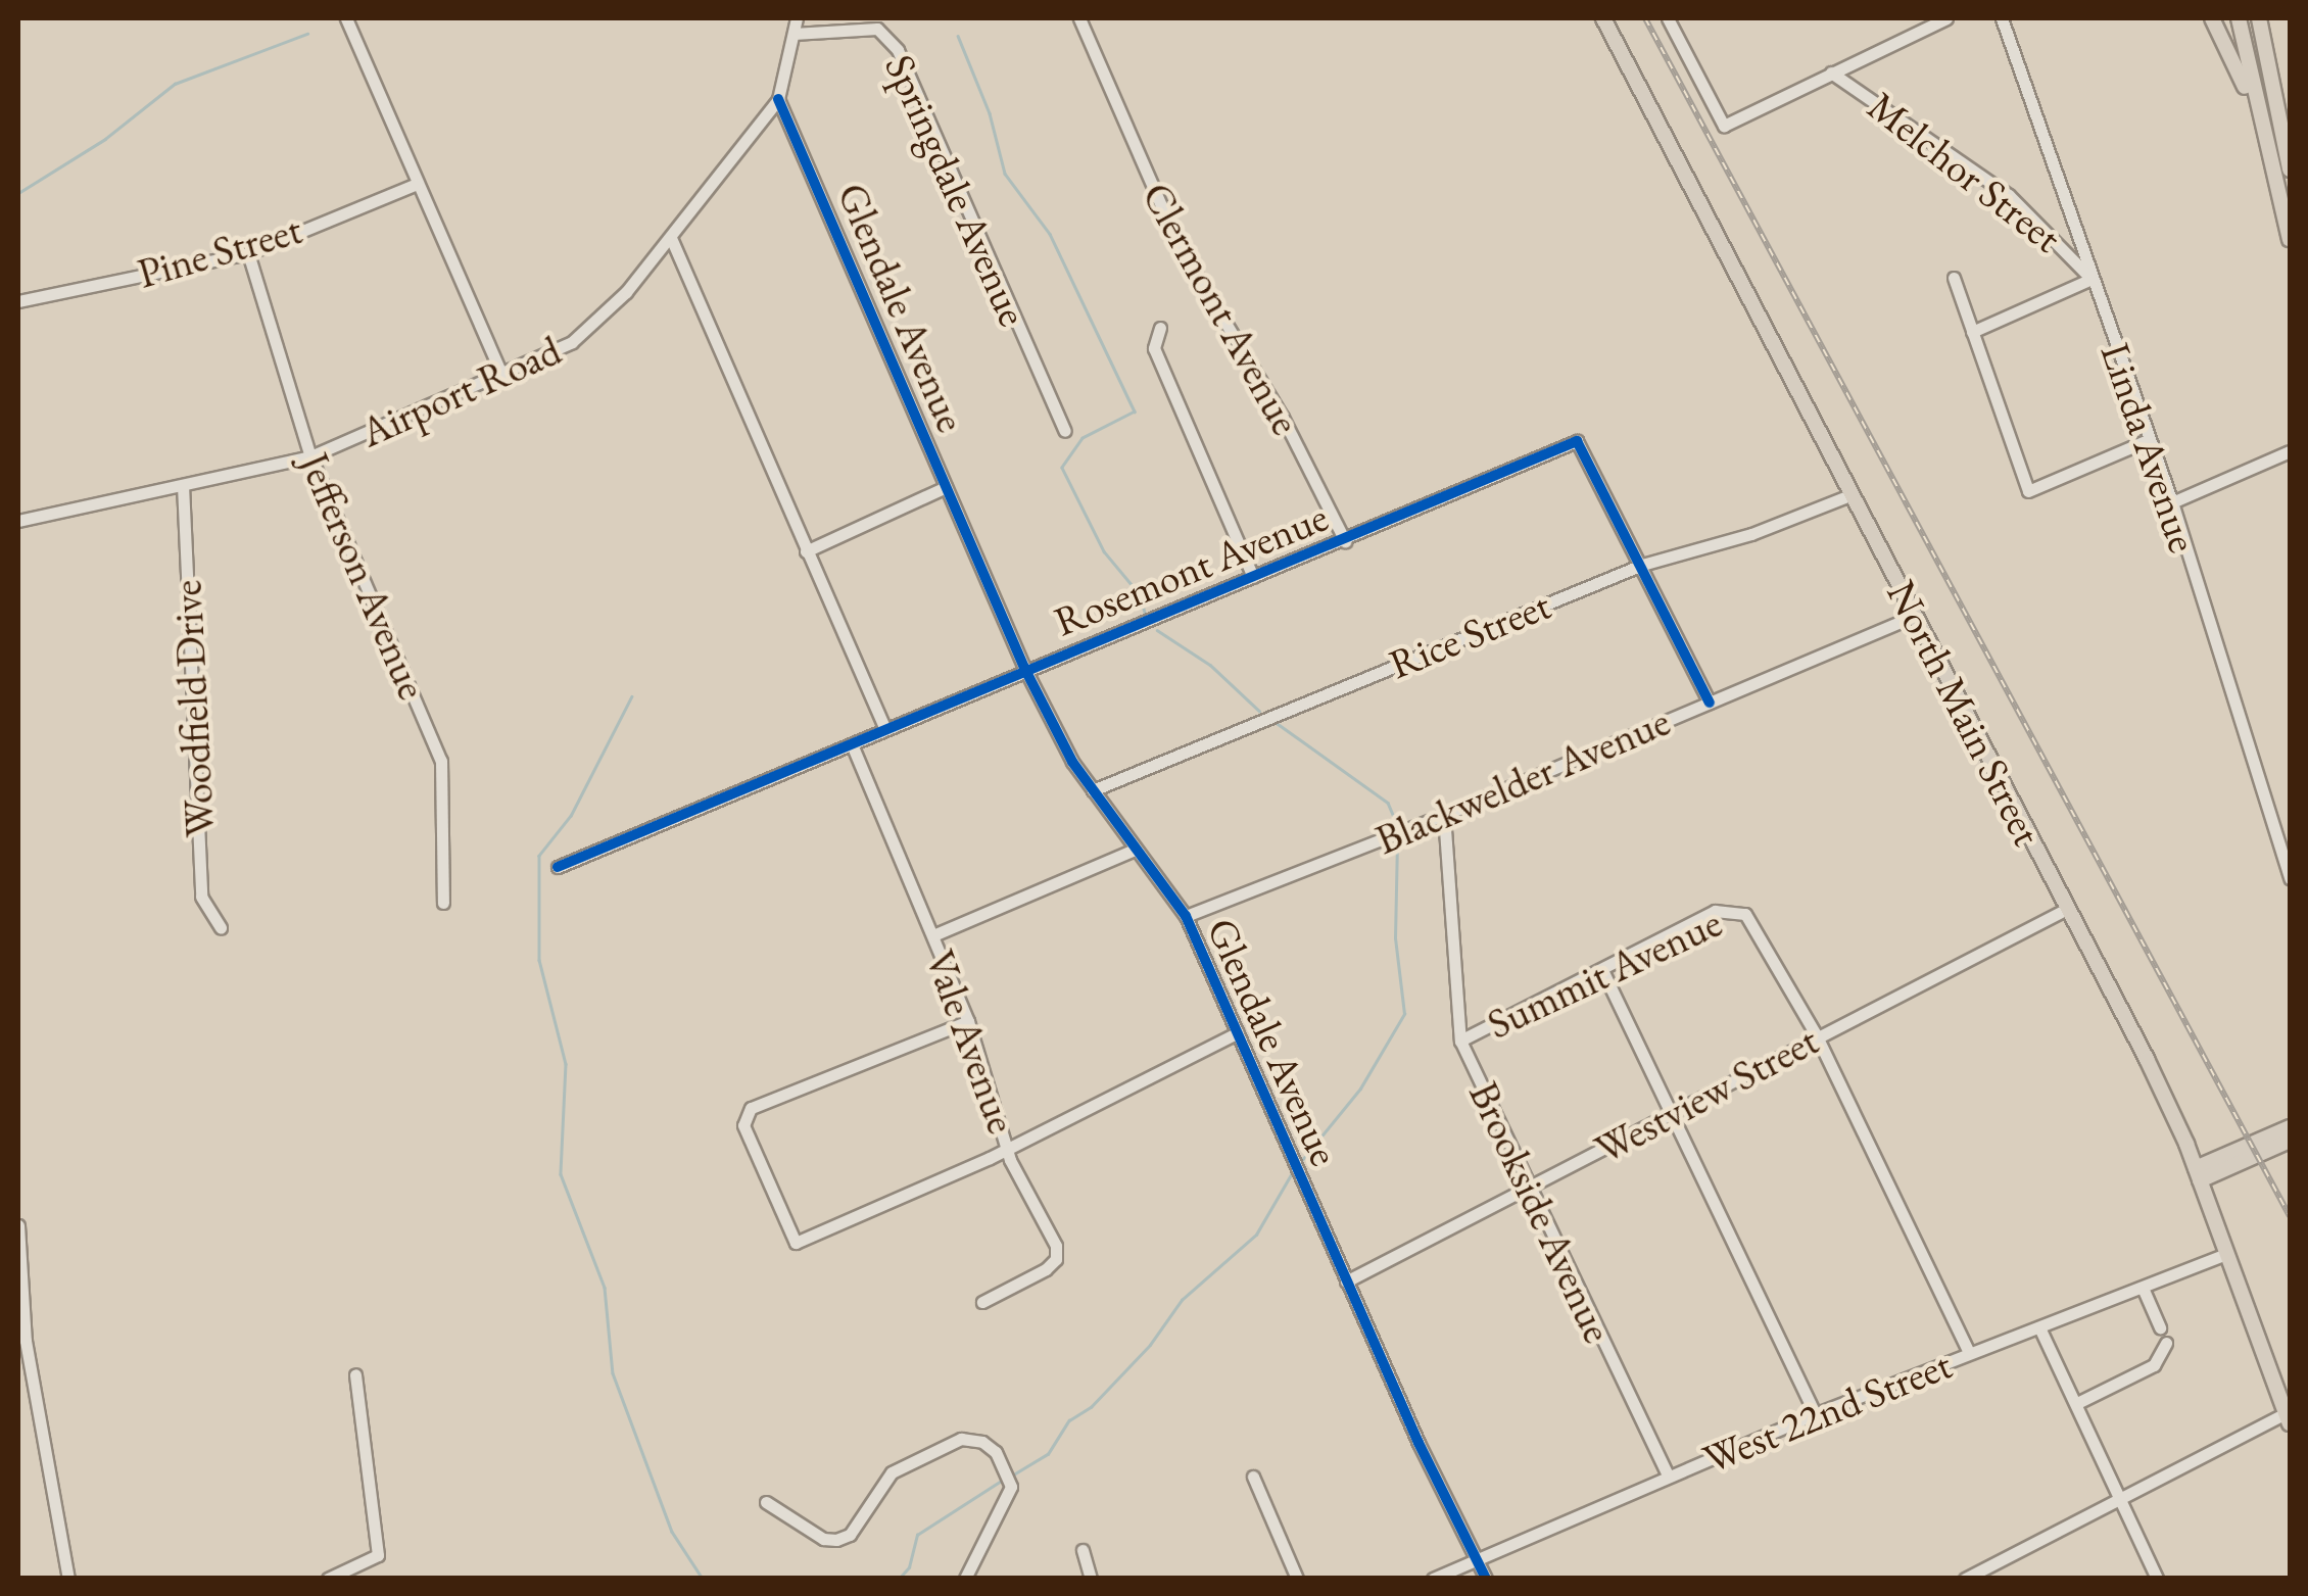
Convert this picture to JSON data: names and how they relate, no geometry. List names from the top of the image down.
{
  "streets": {
    "main road": ["North Main Street"],
    "street": [
      "Melchor Street",
      "Springdale Avenue",
      "Pine Street",
      "Glendale Avenue",
      "Clermont Avenue",
      "Airport Road",
      "Linda Avenue",
      "Rosemont Avenue",
      "Jefferson Avenue",
      "Rice Street",
      "Woodfield Drive",
      "Blackwelder Avenue",
      "Summit Avenue",
      "Vale Avenue",
      "Westview Street",
      "Brookside Avenue",
      "West 22nd Street"
    ]
  },
  "crossings": [
    ["Melchor Street", "Linda Avenue"],
    ["Springdale Avenue", "Airport Road"],
    ["Pine Street", "Jefferson Avenue"],
    ["Glendale Avenue", "Airport Road"],
    ["Glendale Avenue", "Rosemont Avenue"],
    ["Glendale Avenue", "Rice Street"],
    ["Glendale Avenue", "Blackwelder Avenue"],
    ["Glendale Avenue", "Westview Street"],
    ["Glendale Avenue", "West 22nd Street"],
    ["Clermont Avenue", "Rosemont Avenue"],
    ["Airport Road", "Jefferson Avenue"],
    ["Airport Road", "Woodfield Drive"],
    ["Rosemont Avenue", "Rice Street"],
    ["Rosemont Avenue", "Blackwelder Avenue"],
    ["Rosemont Avenue", "Vale Avenue"],
    ["Rice Street", "North Main Street"],
    ["North Main Street", "Blackwelder Avenue"],
    ["North Main Street", "Westview Street"],
    ["North Main Street", "West 22nd Street"],
    ["Blackwelder Avenue", "Brookside Avenue"],
    ["Summit Avenue", "Westview Street"],
    ["Summit Avenue", "Brookside Avenue"],
    ["Summit Avenue", "West 22nd Street"],
    ["Westview Street", "Brookside Avenue"],
    ["Brookside Avenue", "West 22nd Street"]
  ]
}
